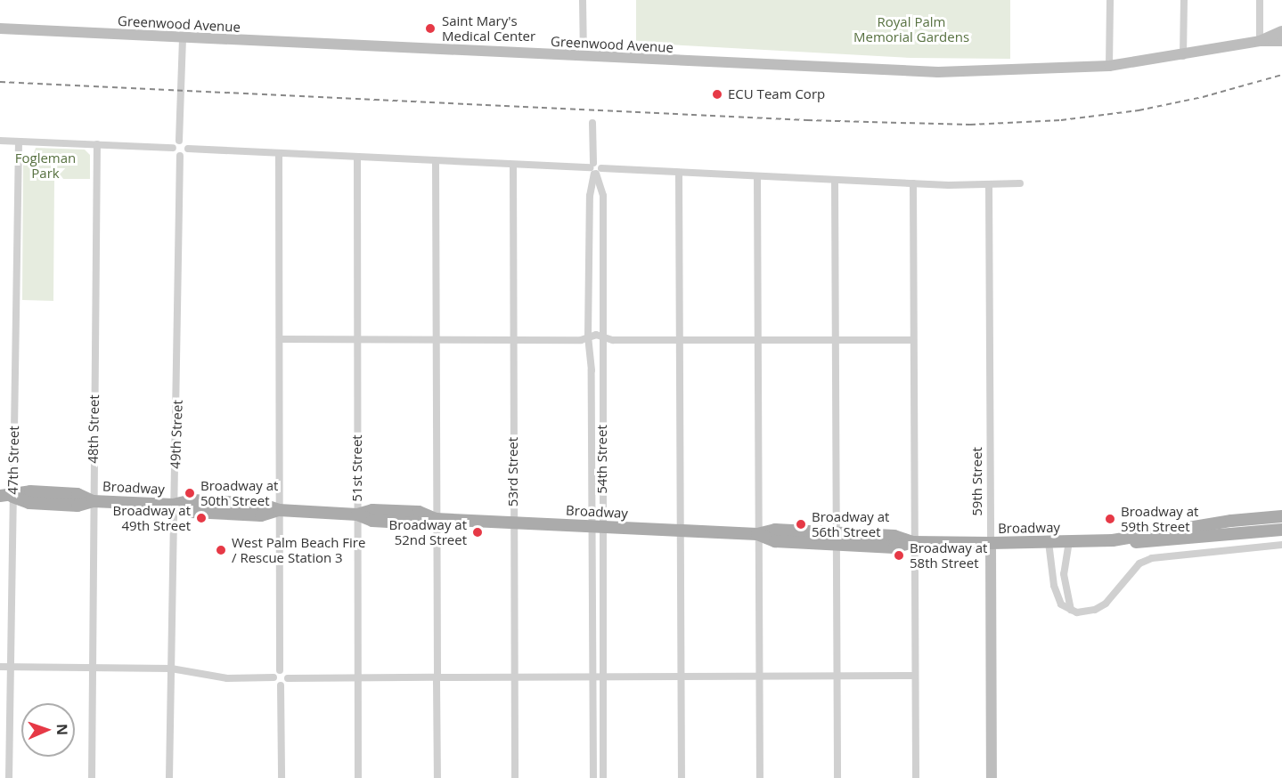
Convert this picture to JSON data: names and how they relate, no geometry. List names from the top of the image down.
{
  "streets": {
    "main road": ["Greenwood Avenue", "59th Street", "Broadway"],
    "street": [
      "48th Street",
      "49th Street",
      "54th Street",
      "47th Street",
      "51st Street",
      "53rd Street"
    ]
  },
  "crossings": [
    ["48th Street", "Broadway"],
    ["49th Street", "Broadway"],
    ["54th Street", "Broadway"],
    ["47th Street", "Broadway"],
    ["51st Street", "Broadway"],
    ["53rd Street", "Broadway"],
    ["59th Street", "Broadway"]
  ],
  "parks": ["Royal Palm Memorial Gardens", "Fogleman Park"],
  "places": [
    "Saint Mary's Medical Center",
    "ECU Team Corp",
    "Broadway at 50th Street",
    "Broadway at 49th Street",
    "Broadway at 59th Street",
    "Broadway at 56th Street",
    "Broadway at 52nd Street",
    "West Palm Beach Fire / Rescue Station 3",
    "Broadway at 58th Street"
  ],
  "north": "right"
}
